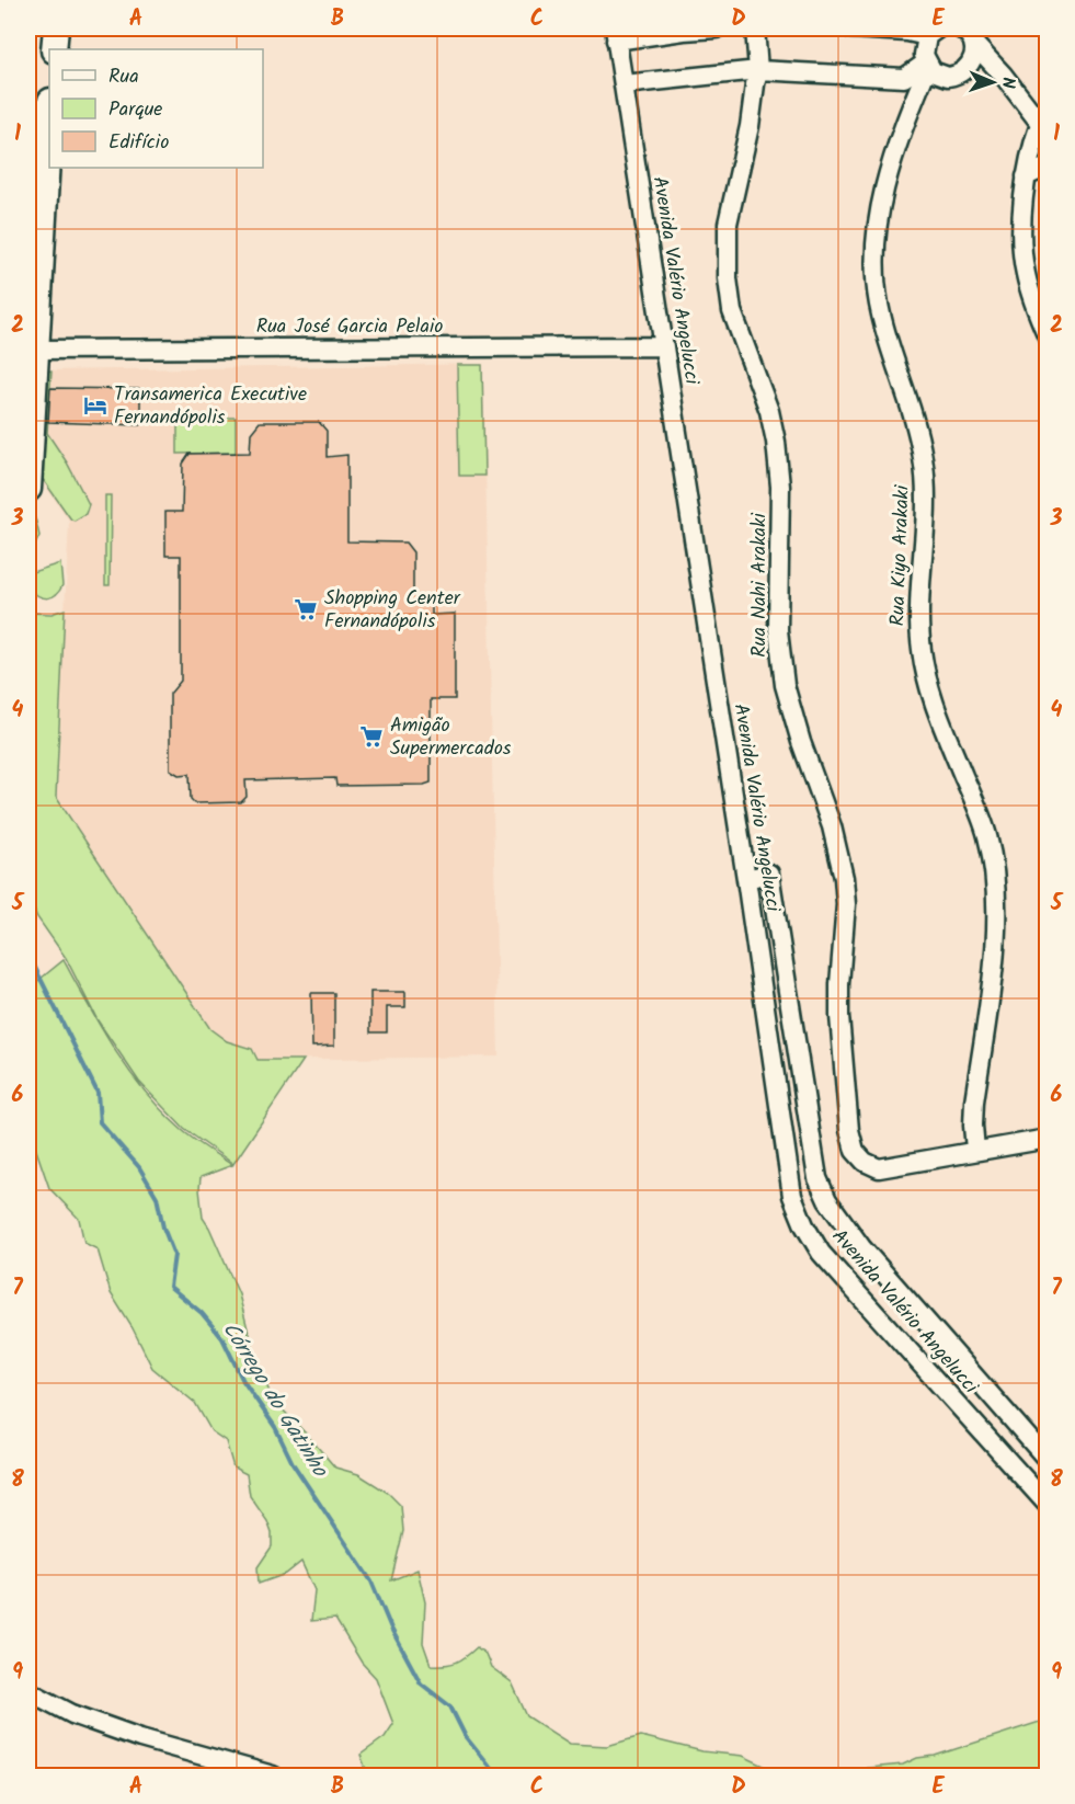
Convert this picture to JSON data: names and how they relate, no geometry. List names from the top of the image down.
{
  "streets": {
    "street": [
      "Avenida Valério Angelucci",
      "Rua José Garcia Pelaio",
      "Rua Kiyo Arakaki",
      "Rua Nahi Arakaki"
    ]
  },
  "crossings": [
    ["Avenida Valério Angelucci", "Rua José Garcia Pelaio"],
    ["Rua Kiyo Arakaki", "Rua Nahi Arakaki"]
  ],
  "water": ["Córrego do Gatinho"],
  "places": {
    "hotel": ["Transamerica Executive Fernandópolis"],
    "supermarket": ["Shopping Center Fernandópolis", "Amigão Supermercados"]
  },
  "legend": ["Rua", "Parque", "Edifício"],
  "north": "right",
  "grid": {
    "columns": [
      "A",
      "B",
      "C",
      "D",
      "E"
    ],
    "rows": [
      "1",
      "2",
      "3",
      "4",
      "5",
      "6",
      "7",
      "8",
      "9"
    ]
  }
}
